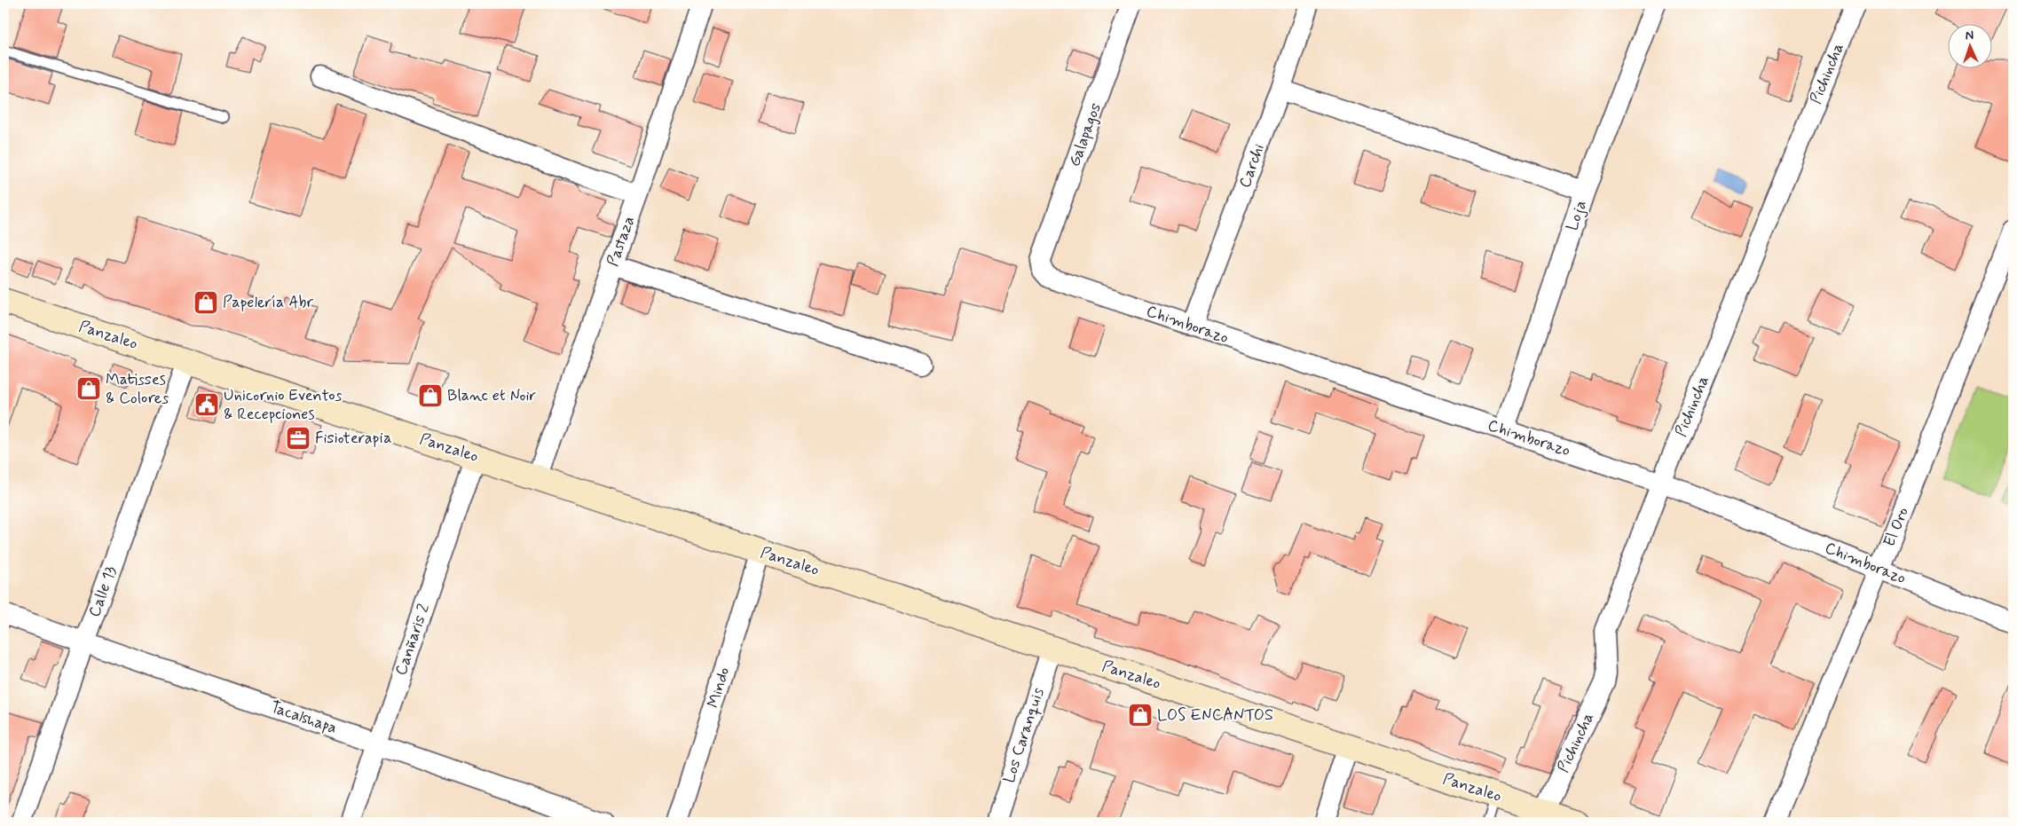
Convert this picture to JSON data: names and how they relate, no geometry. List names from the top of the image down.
{
  "streets": {
    "street": [
      "Pichincha",
      "Galapagos",
      "Carchi",
      "Loja",
      "Pastaza",
      "Chimborazo",
      "Panzaleo",
      "El Oro",
      "Calle 13",
      "Canñaris 2",
      "Mindo",
      "Tacalshapa",
      "Los Caranquis"
    ]
  },
  "crossings": [
    ["Pichincha", "Chimborazo"],
    ["Pichincha", "Panzaleo"],
    ["Galapagos", "Chimborazo"],
    ["Carchi", "Chimborazo"],
    ["Loja", "Chimborazo"],
    ["Pastaza", "Panzaleo"],
    ["Chimborazo", "El Oro"],
    ["Panzaleo", "Calle 13"],
    ["Panzaleo", "Canñaris 2"],
    ["Panzaleo", "Mindo"],
    ["Panzaleo", "Los Caranquis"],
    ["Calle 13", "Tacalshapa"],
    ["Canñaris 2", "Tacalshapa"]
  ],
  "places": {
    "shop": [
      "Papelería Abr",
      "Matisses & Colores",
      "Blanc et Noir",
      "LOS ENCANTOS"
    ],
    "public building": ["Unicornio Eventos & Recepciones"],
    "office": ["Fisioterapia"]
  },
  "north": "top"
}
